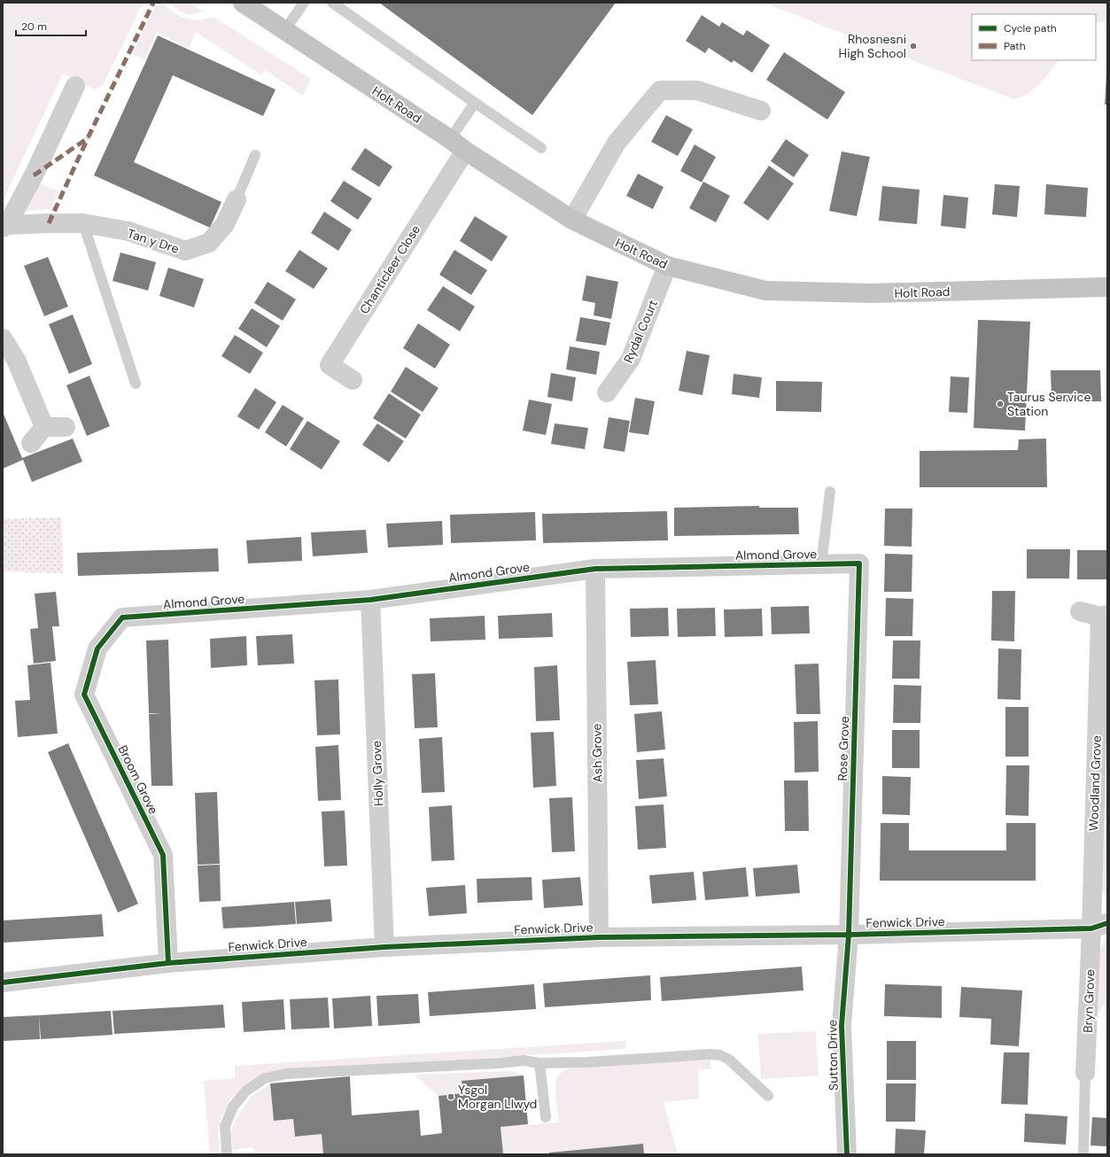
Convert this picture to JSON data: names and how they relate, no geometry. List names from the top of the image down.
{
  "streets": {
    "main road": ["Holt Road"],
    "street": [
      "Tan y Dre",
      "Chanticleer Close",
      "Rydal Court",
      "Almond Grove",
      "Rose Grove",
      "Ash Grove",
      "Holly Grove",
      "Broom Grove",
      "Woodland Grove",
      "Fenwick Drive",
      "Bryn Grove",
      "Sutton Drive"
    ]
  },
  "crossings": [
    ["Holt Road", "Chanticleer Close"],
    ["Holt Road", "Rydal Court"],
    ["Almond Grove", "Rose Grove"],
    ["Almond Grove", "Ash Grove"],
    ["Almond Grove", "Holly Grove"],
    ["Almond Grove", "Broom Grove"],
    ["Rose Grove", "Fenwick Drive"],
    ["Rose Grove", "Sutton Drive"],
    ["Ash Grove", "Fenwick Drive"],
    ["Holly Grove", "Fenwick Drive"],
    ["Broom Grove", "Fenwick Drive"],
    ["Woodland Grove", "Fenwick Drive"],
    ["Woodland Grove", "Bryn Grove"],
    ["Fenwick Drive", "Bryn Grove"],
    ["Fenwick Drive", "Sutton Drive"]
  ],
  "places": ["Rhosnesni High School", "Taurus Service Station", "Ysgol Morgan Llwyd"],
  "legend": ["Cycle path", "Path"],
  "scale_bar": "20 m"
}
